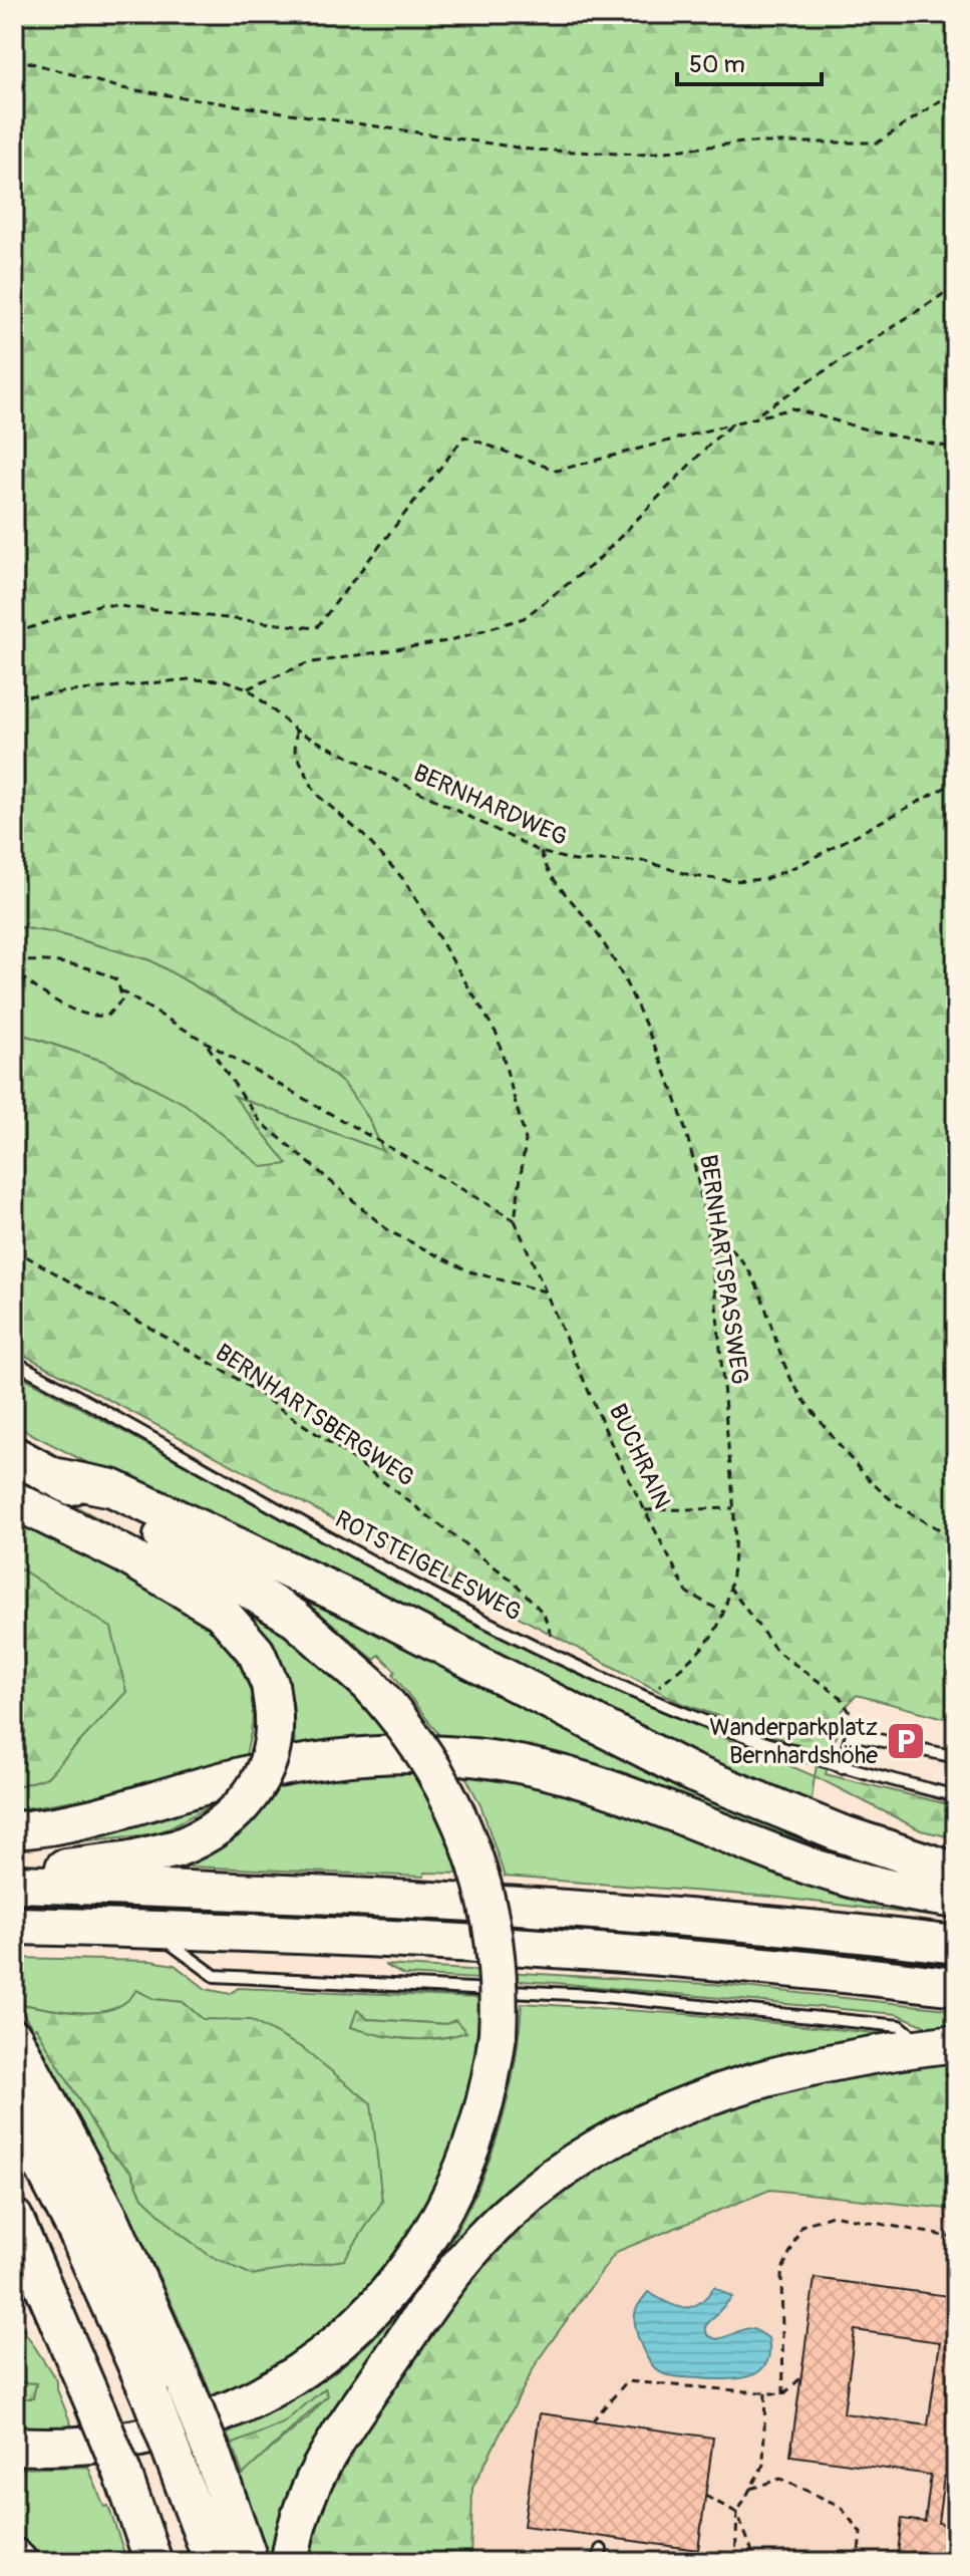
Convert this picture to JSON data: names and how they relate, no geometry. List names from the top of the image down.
{
  "streets": {
    "lane": ["ROTSTEIGELESWEG"],
    "path": [
      "BERNHARDWEG",
      "BERNHARTSPASSWEG",
      "BERNHARTSBERGWEG",
      "BUCHRAIN"
    ]
  },
  "crossings": [
    ["BERNHARDWEG", "BERNHARTSPASSWEG"],
    ["BERNHARTSPASSWEG", "BUCHRAIN"],
    ["BERNHARTSPASSWEG", "ROTSTEIGELESWEG"],
    ["BERNHARTSBERGWEG", "ROTSTEIGELESWEG"]
  ],
  "places": {
    "parking": ["Wanderparkplatz Bernhardshöhe"]
  },
  "scale_bar": "50 m"
}
